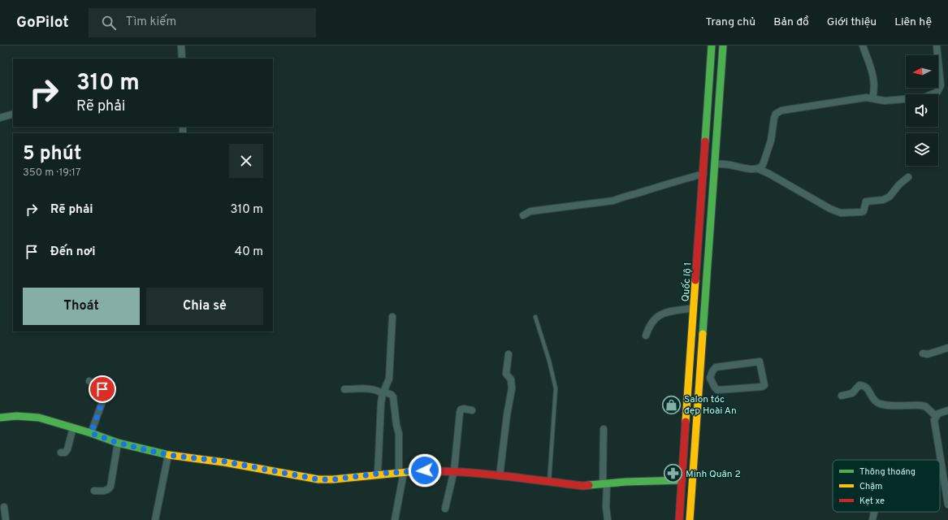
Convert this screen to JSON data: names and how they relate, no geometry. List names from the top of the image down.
{
  "streets": {
    "main road": ["Quốc lộ 1"]
  },
  "places": {
    "shop": ["Salon tóc đẹp Hoài An"],
    "pharmacy": ["Minh Quân 2"]
  },
  "legend": ["Thông thoáng", "Chậm", "Kẹt xe"],
  "north": "left",
  "page": {
    "header": "GoPilot",
    "search": "Tìm kiếm",
    "nav": [
      "Trang chủ",
      "Bản đồ",
      "Giới thiệu",
      "Liên hệ"
    ],
    "turn": ["310 m", "Rẽ phải"],
    "heading": ["5 phút", "350 m · 19:17"],
    "list": [
      {
        "name": "Rẽ phải",
        "value": "310 m"
      },
      {
        "name": "Đến nơi",
        "value": "40 m"
      }
    ],
    "buttons": ["Thoát", "Chia sẻ"]
  }
}
